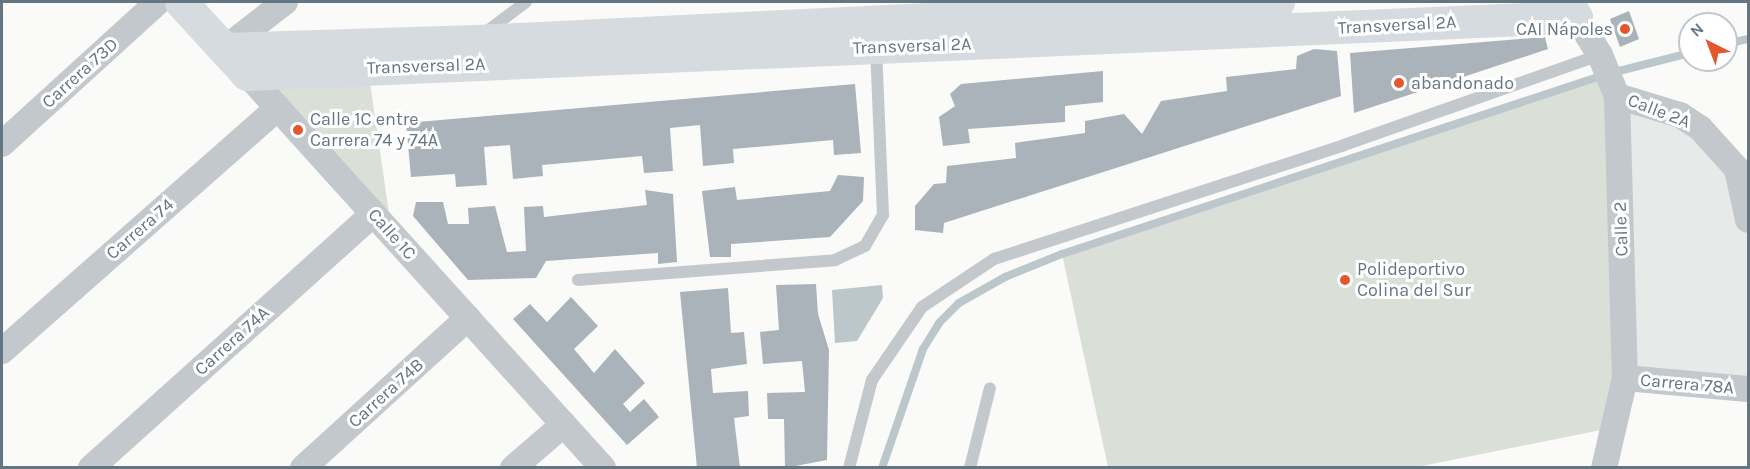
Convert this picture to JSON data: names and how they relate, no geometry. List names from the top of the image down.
{
  "streets": {
    "street": [
      "Transversal 2A",
      "Carrera 73D",
      "Calle 2A",
      "Carrera 74",
      "Calle 2",
      "Calle 1C",
      "Carrera 74A",
      "Carrera 78A",
      "Carrera 74B"
    ]
  },
  "crossings": [
    ["Transversal 2A", "Calle 2"],
    ["Transversal 2A", "Calle 1C"],
    ["Carrera 73D", "Calle 1C"],
    ["Calle 2A", "Calle 2"],
    ["Carrera 74", "Calle 1C"],
    ["Calle 2", "Carrera 78A"],
    ["Calle 1C", "Carrera 74A"],
    ["Calle 1C", "Carrera 74B"]
  ],
  "places": [
    "CAI Nápoles",
    "abandonado",
    "Calle 1C entre Carrera 74 y 74A",
    "Polideportivo Colina del Sur"
  ],
  "north": "top left"
}
